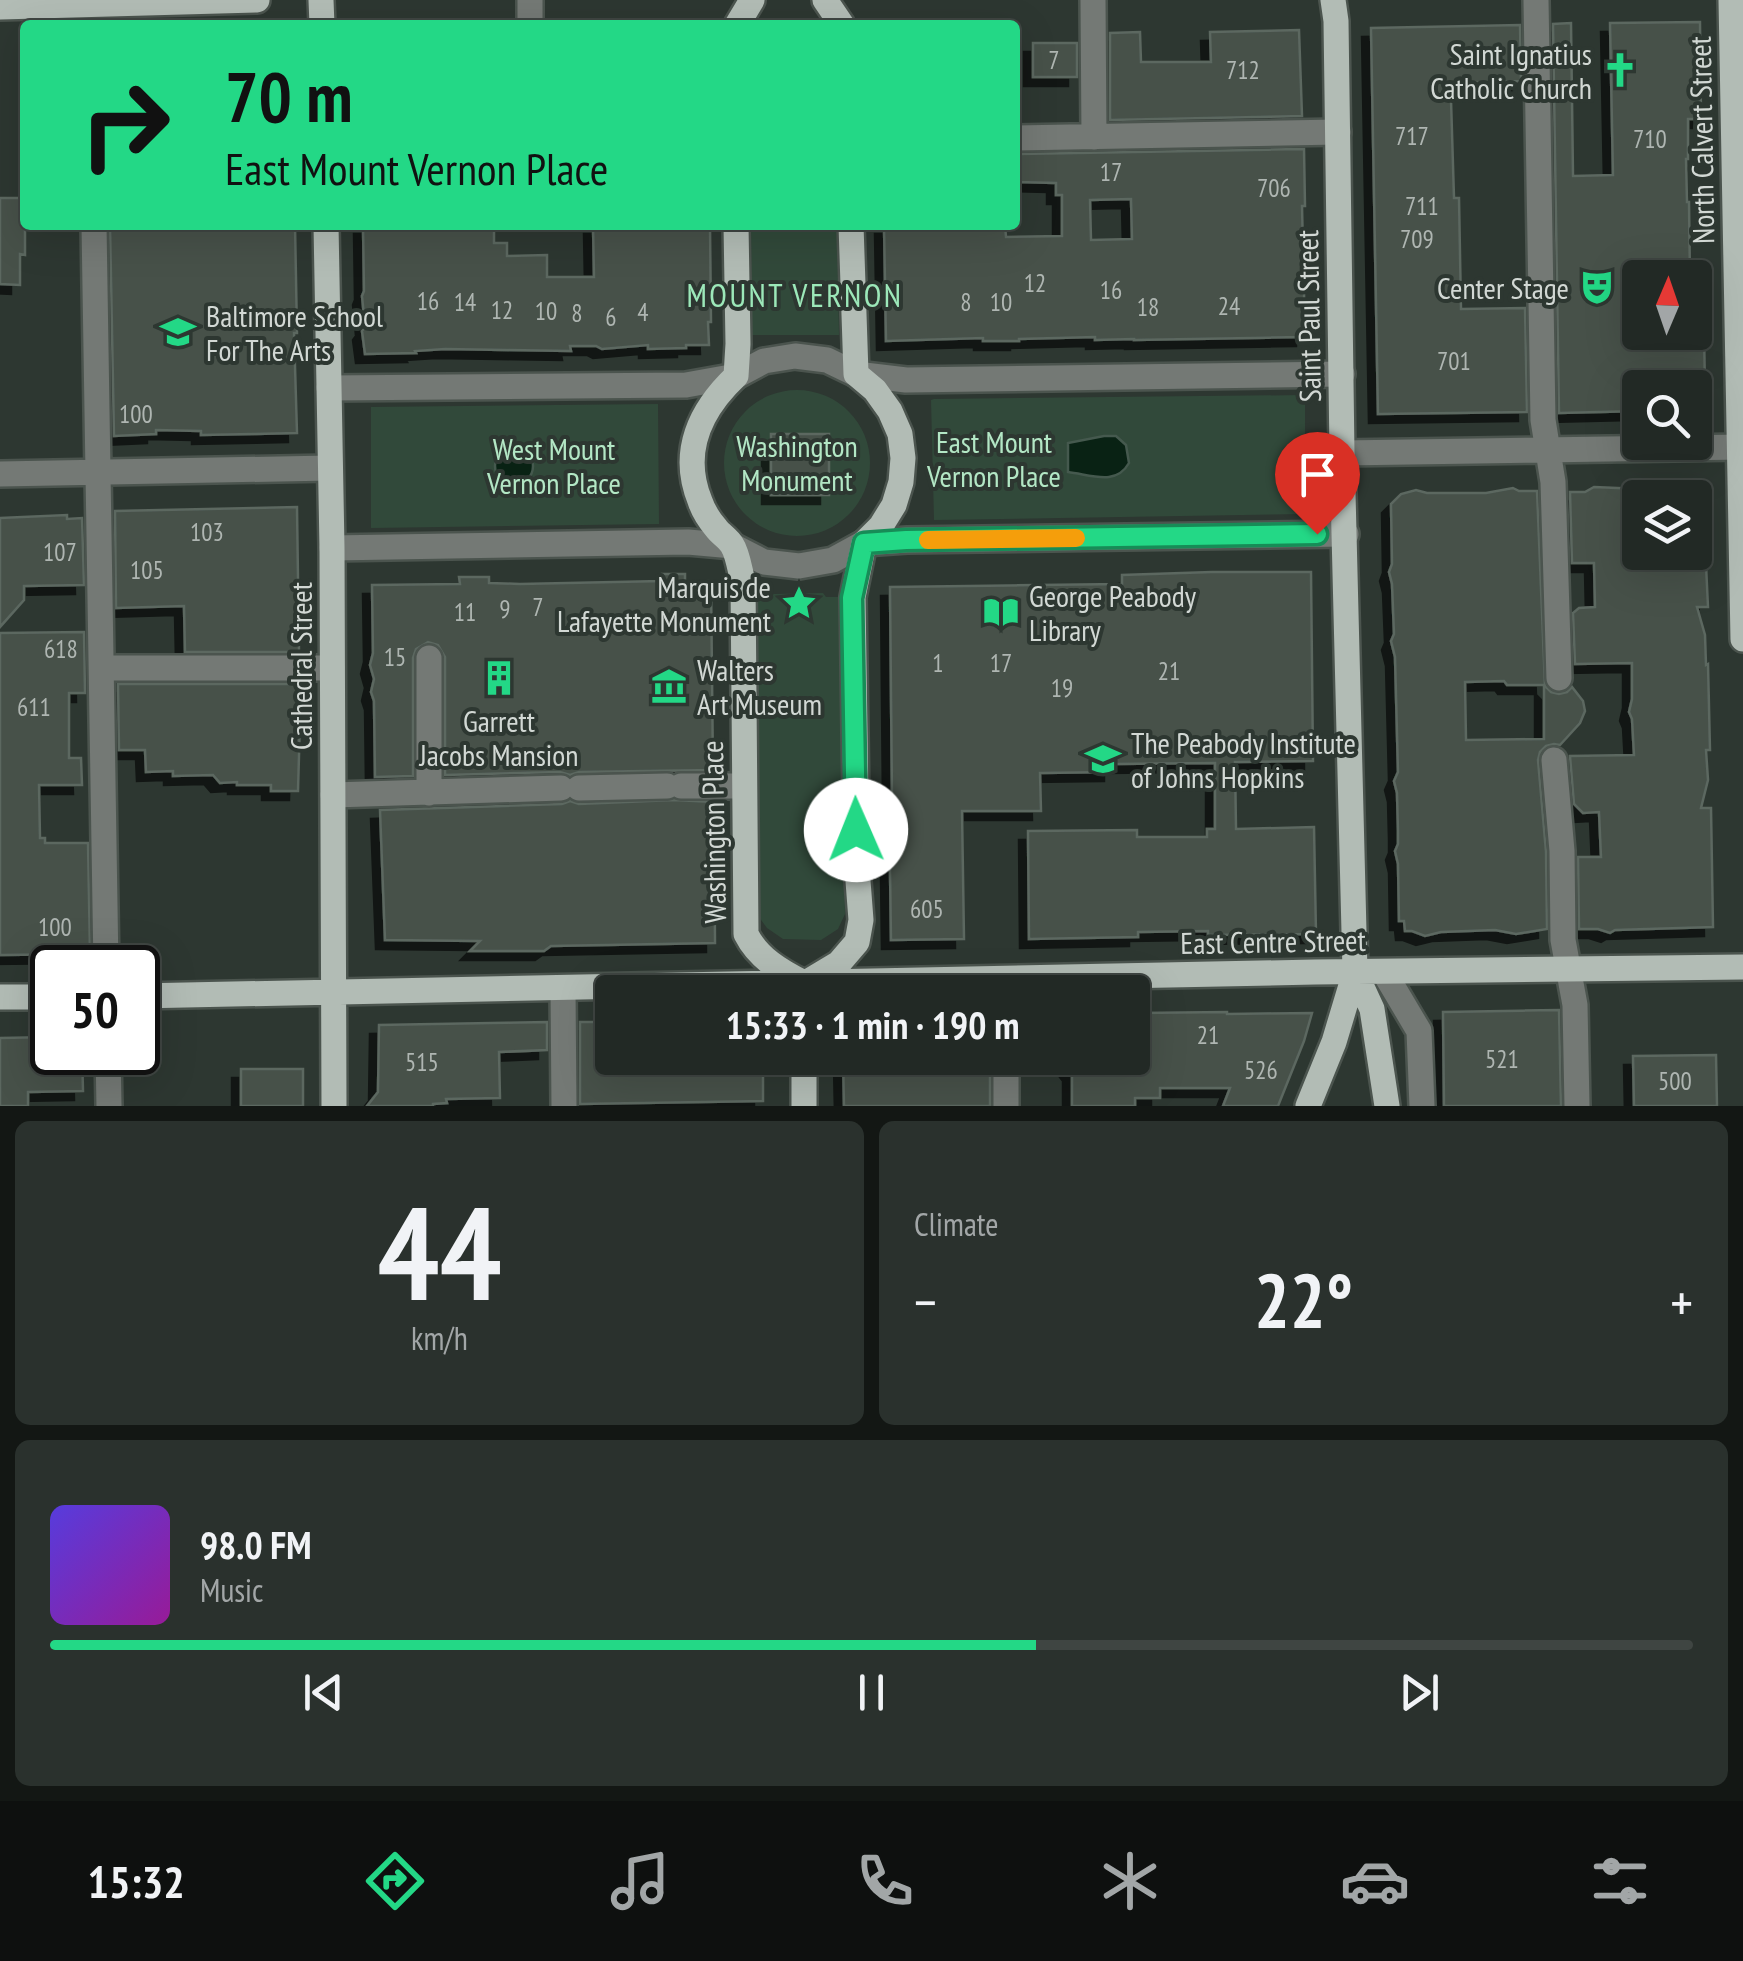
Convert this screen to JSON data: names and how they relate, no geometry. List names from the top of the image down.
{
  "streets": {
    "main road": [
      "North Calvert Street",
      "Saint Paul Street",
      "Cathedral Street",
      "Washington Place",
      "East Centre Street"
    ]
  },
  "crossings": [
    ["Saint Paul Street", "East Centre Street"],
    ["Cathedral Street", "East Centre Street"]
  ],
  "districts": ["MOUNT VERNON"],
  "parks": ["East Mount Vernon Place", "Washington Monument", "West Mount Vernon Place"],
  "places": {
    "church": ["Saint Ignatius Catholic Church"],
    "theatre": ["Center Stage"],
    "school or university": ["Baltimore School For The Arts", "The Peabody Institute of Johns Hopkins"],
    "place": ["Marquis de Lafayette Monument"],
    "library": ["George Peabody Library"],
    "building": ["Garrett Jacobs Mansion"],
    "museum": ["Walters Art Museum"]
  },
  "house_numbers": [
    "7",
    "712",
    "717",
    "710",
    "17",
    "706",
    "711",
    "709",
    "12",
    "16",
    "16",
    "14",
    "8",
    "10",
    "24",
    "18",
    "12",
    "10",
    "4",
    "8",
    "6",
    "701",
    "100",
    "103",
    "107",
    "105",
    "7",
    "9",
    "11",
    "618",
    "15",
    "1",
    "17",
    "21",
    "19",
    "611",
    "605",
    "100",
    "21",
    "521",
    "515",
    "526",
    "500"
  ],
  "north": "top",
  "page": {
    "turn": ["70 m", "East Mount Vernon Place"],
    "limit": "50",
    "trip": "15:33 · 1 min · 190 m",
    "tile": [
      ["44", "km/h"],
      "Climate"
    ],
    "heat": ["−", "22°", "+"],
    "song": ["98.0 FM", "Music"],
    "tabs": "15:32"
  }
}
